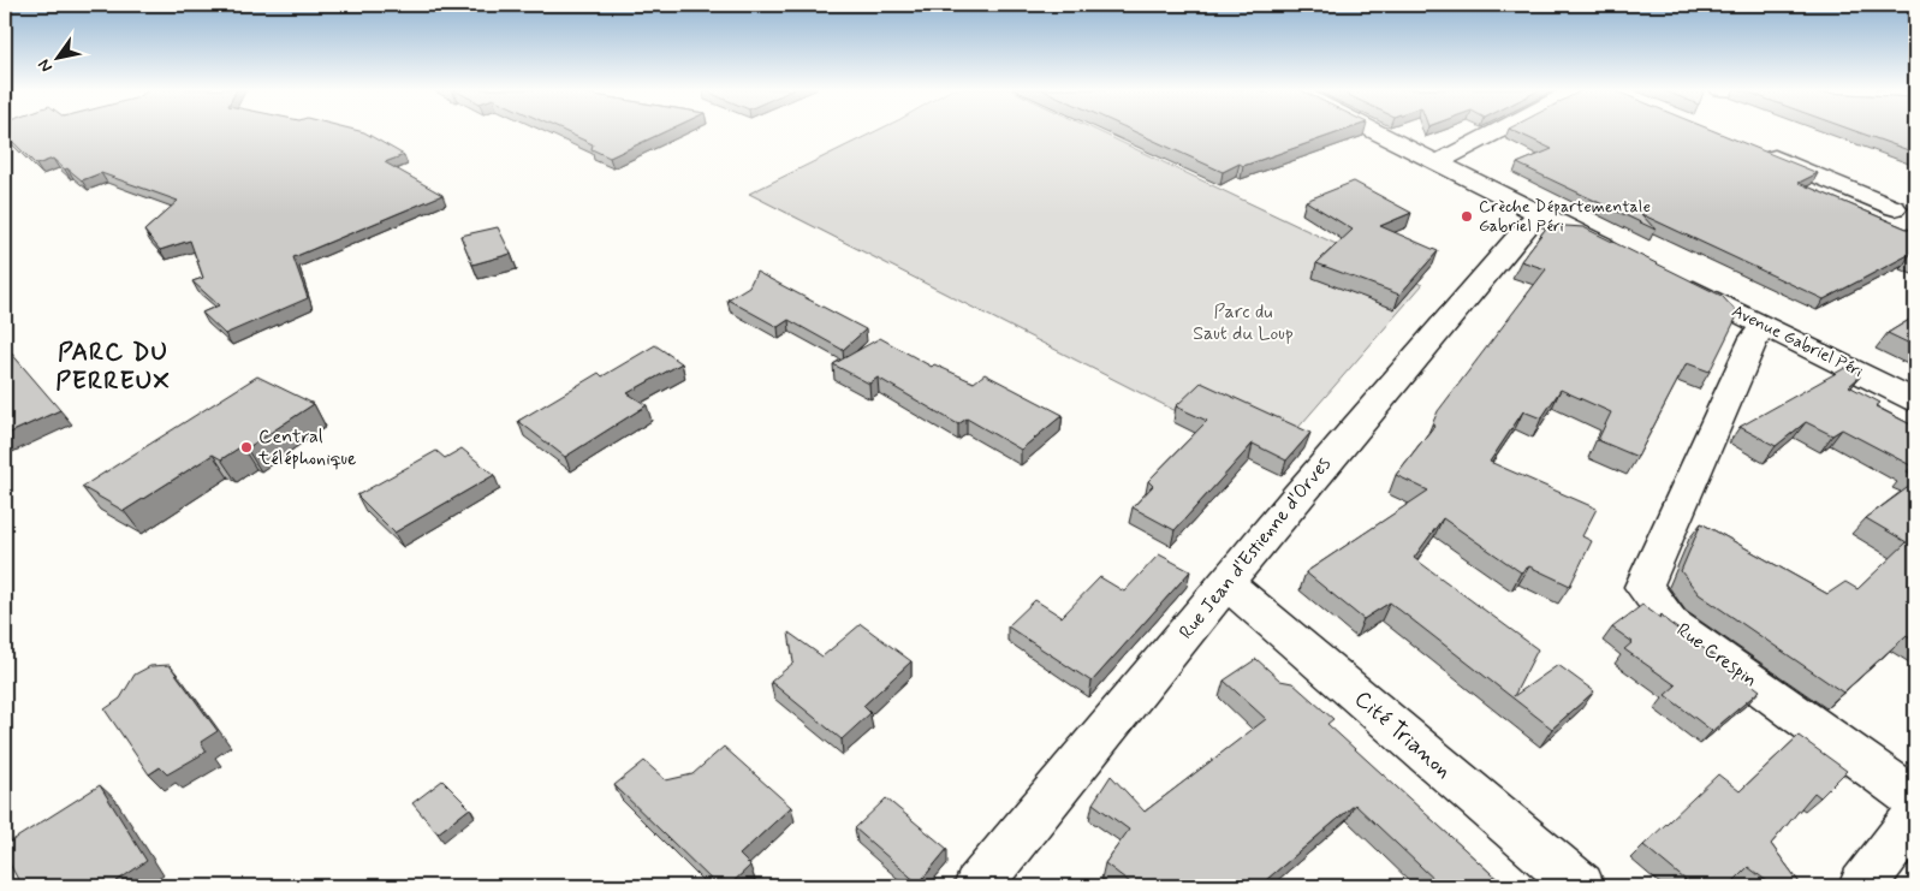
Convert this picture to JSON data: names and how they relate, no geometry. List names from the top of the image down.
{
  "streets": {
    "street": [
      "Avenue Gabriel Péri",
      "Rue Jean d'Estienne d'Orves",
      "Rue Crespin",
      "Cité Trianon"
    ]
  },
  "crossings": [
    ["Avenue Gabriel Péri", "Rue Crespin"],
    ["Rue Jean d'Estienne d'Orves", "Cité Trianon"]
  ],
  "districts": ["PARC DU PERREUX"],
  "parks": ["Parc du Saut du Loup"],
  "places": ["Crèche Départementale Gabriel Péri", "Central téléphonique"],
  "north": "bottom left"
}
